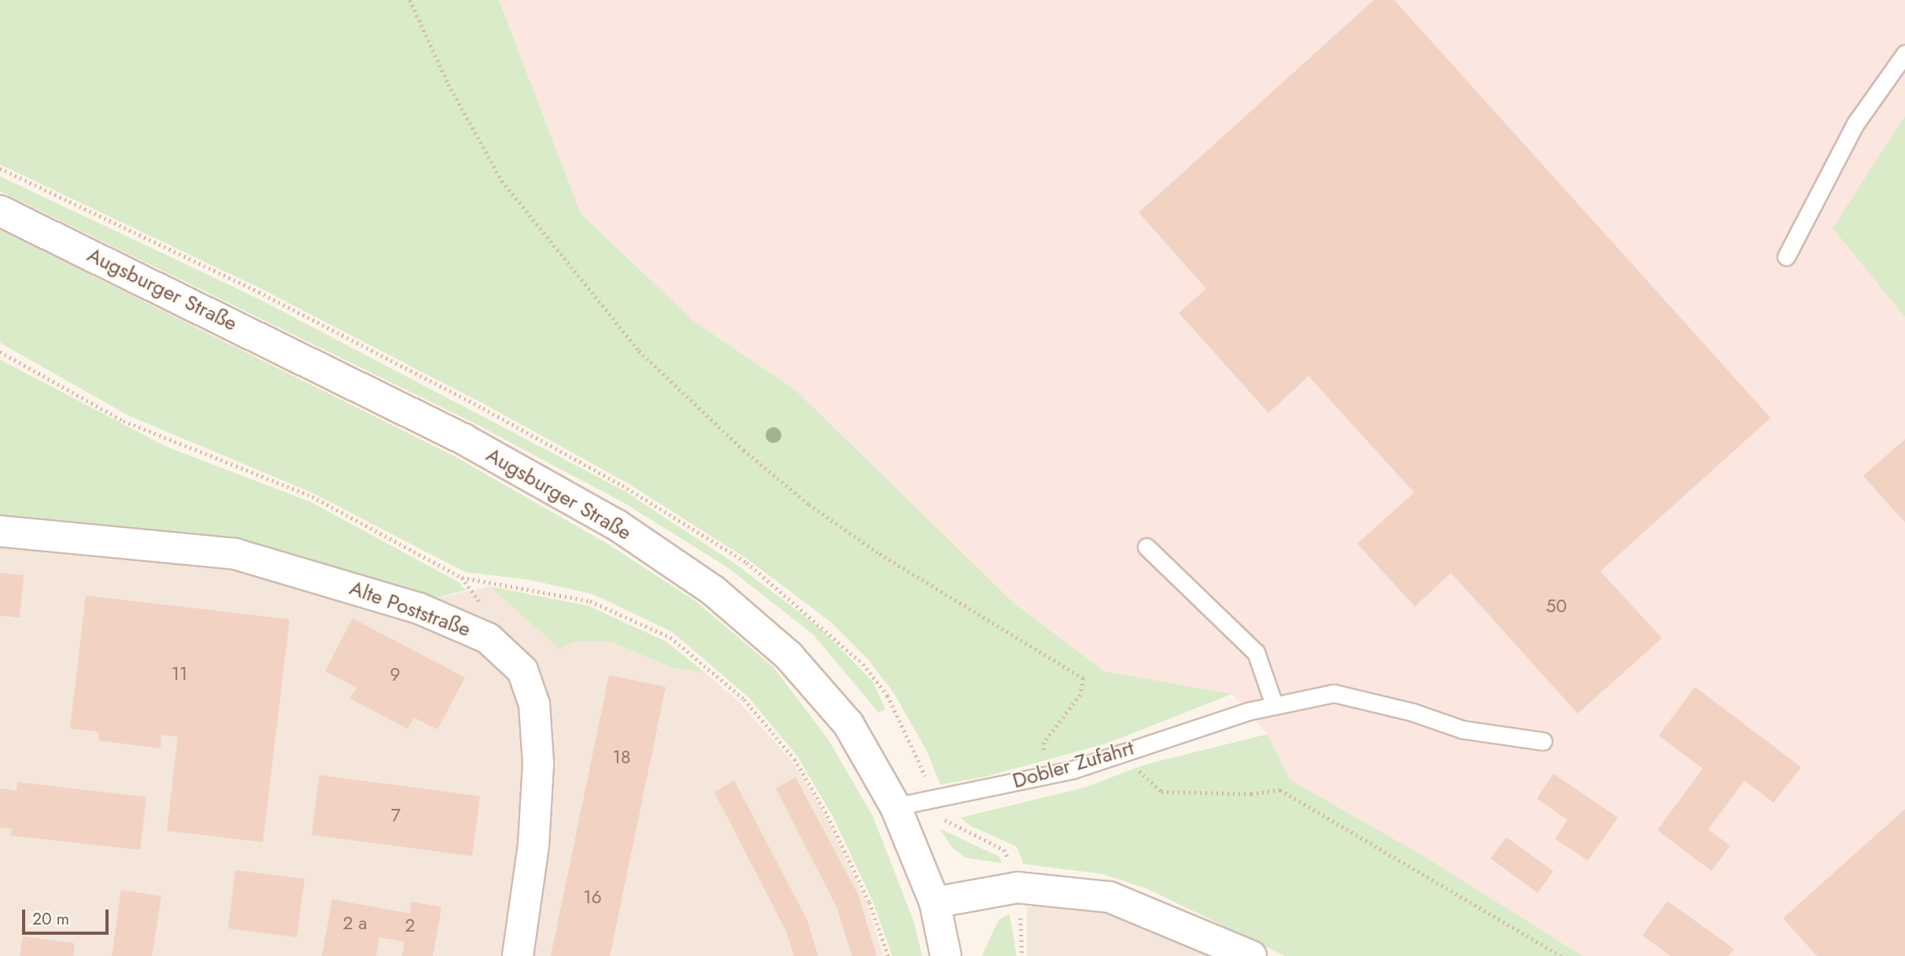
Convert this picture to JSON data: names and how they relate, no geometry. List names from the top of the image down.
{
  "streets": {
    "main road": ["Augsburger Straße", "Alte Poststraße"],
    "lane": ["Dobler Zufahrt"]
  },
  "crossings": [
    ["Augsburger Straße", "Dobler Zufahrt"]
  ],
  "house_numbers": [
    "50",
    "11",
    "9",
    "18",
    "7",
    "16",
    "2 a",
    "2"
  ],
  "scale_bar": "20 m"
}
